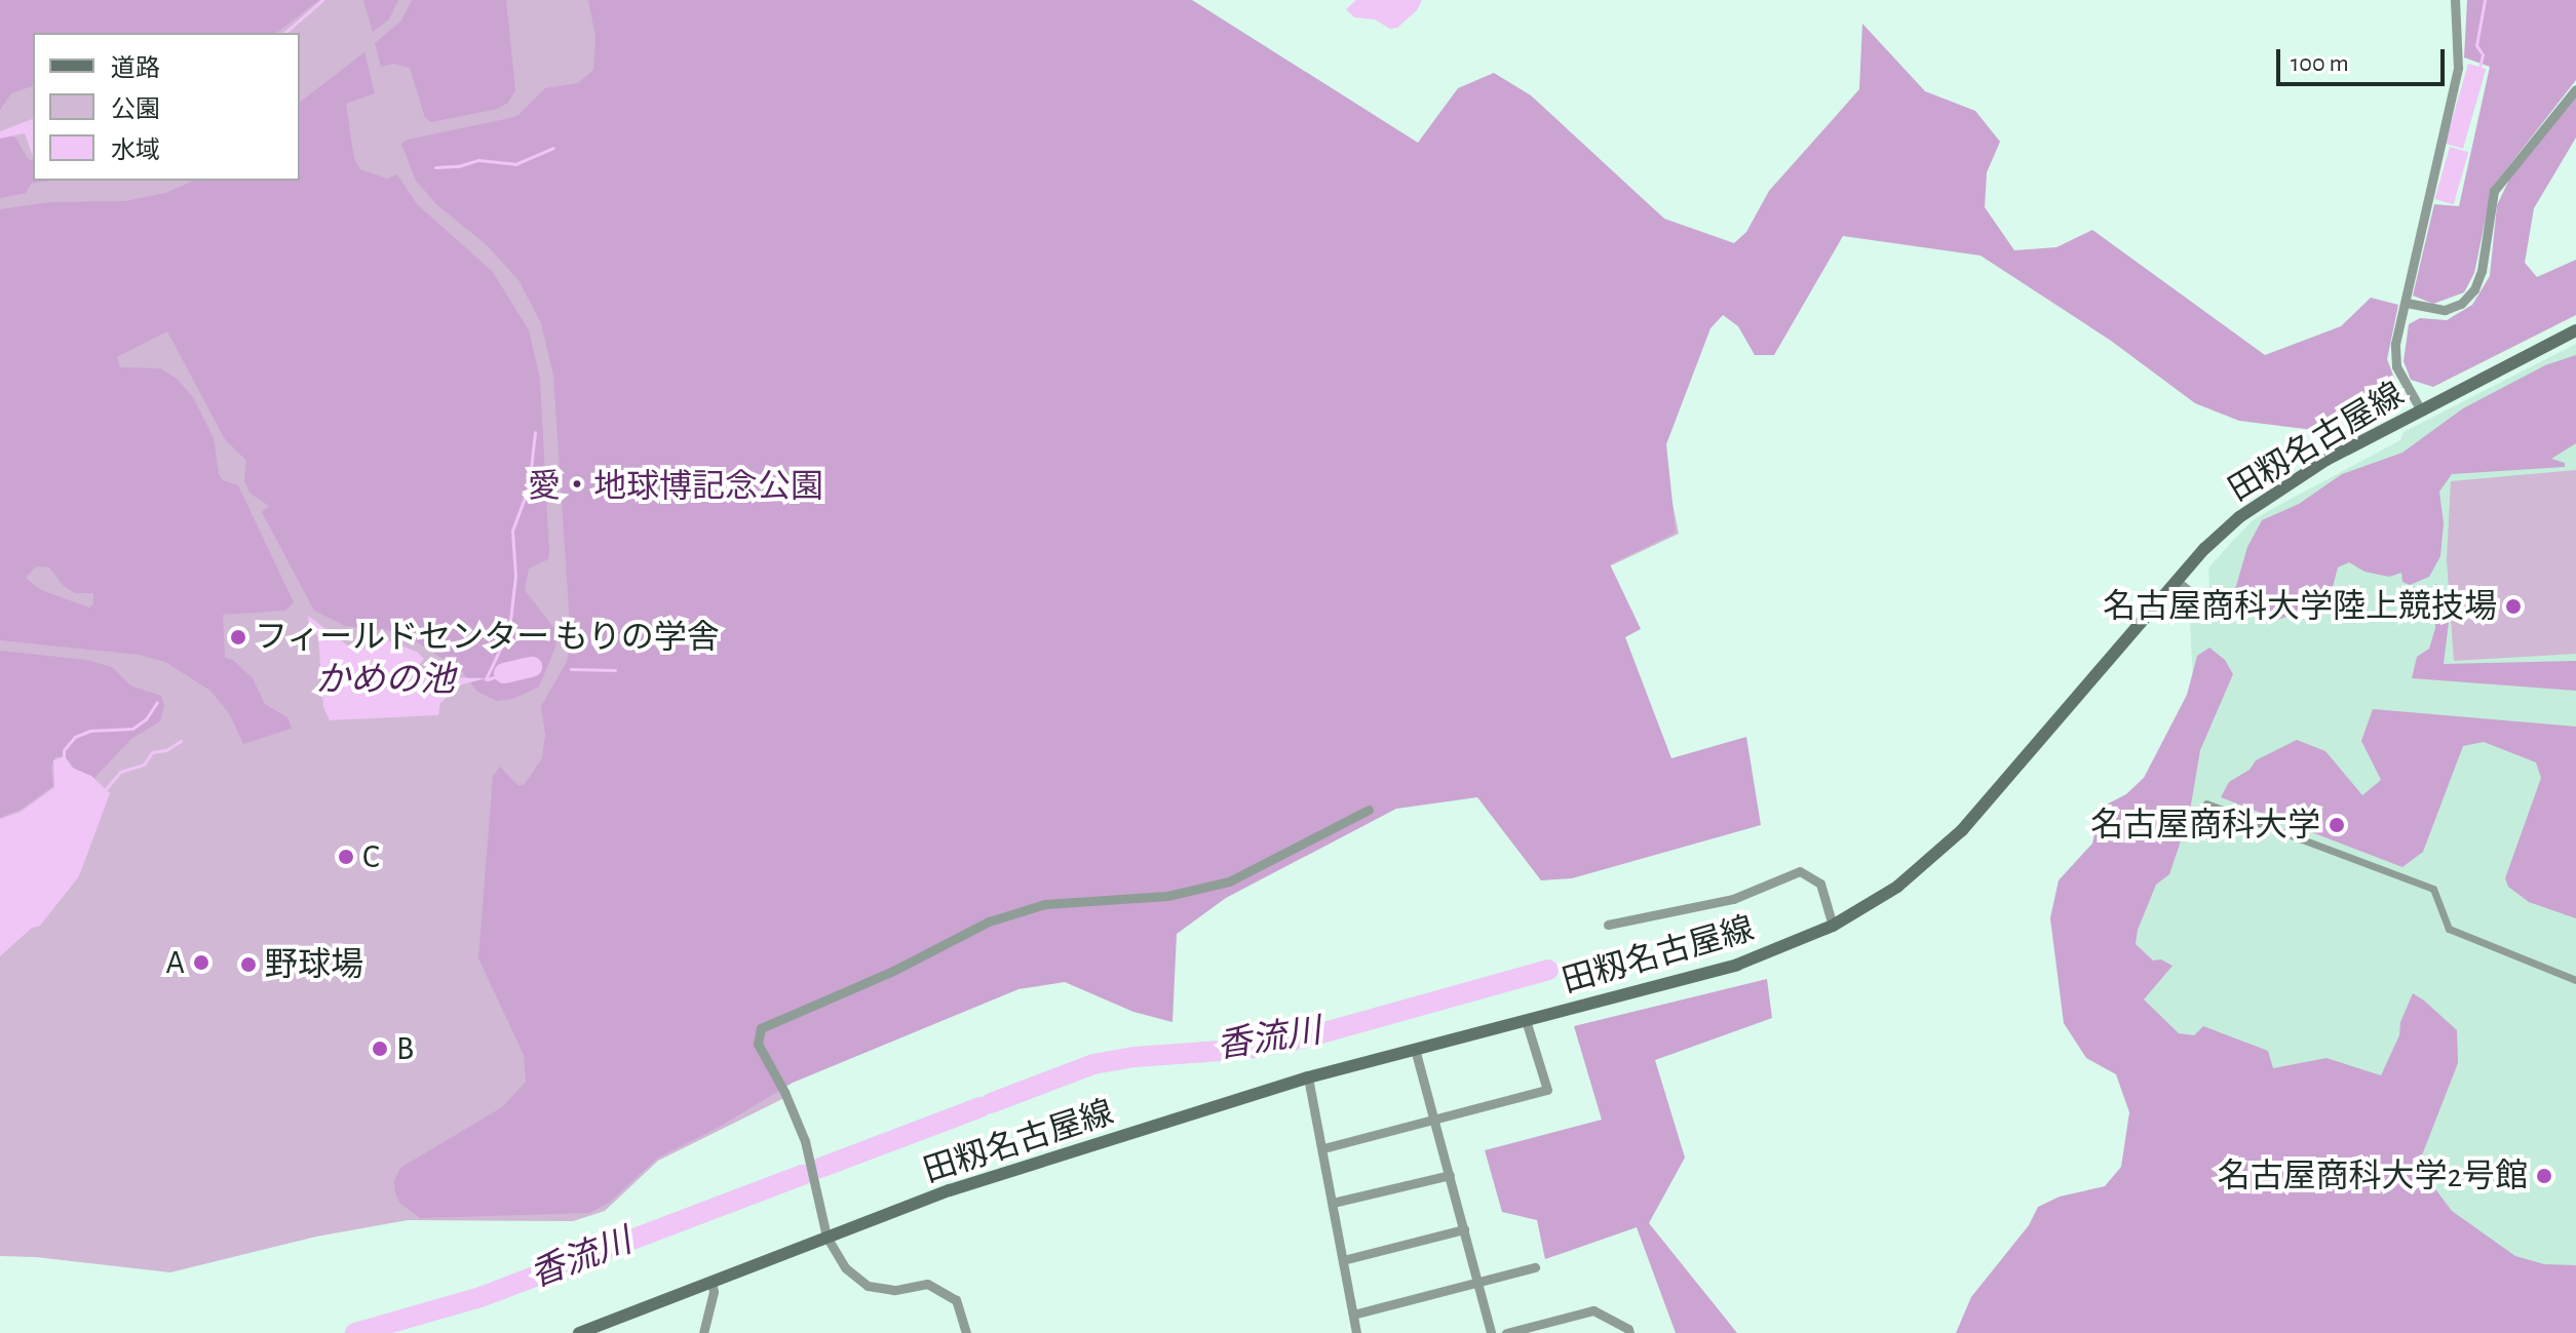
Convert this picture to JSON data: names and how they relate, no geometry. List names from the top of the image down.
{
  "streets": {
    "main road": ["田籾名古屋線"]
  },
  "water": ["かめの池", "香流川"],
  "parks": ["愛・地球博記念公園"],
  "places": [
    "名古屋商科大学陸上競技場",
    "フィールドセンター もりの学舎",
    "名古屋商科大学",
    "C",
    "A",
    "野球場",
    "B",
    "名古屋商科大学2号館"
  ],
  "legend": ["道路", "公園", "水域"],
  "scale_bar": "100 m"
}
